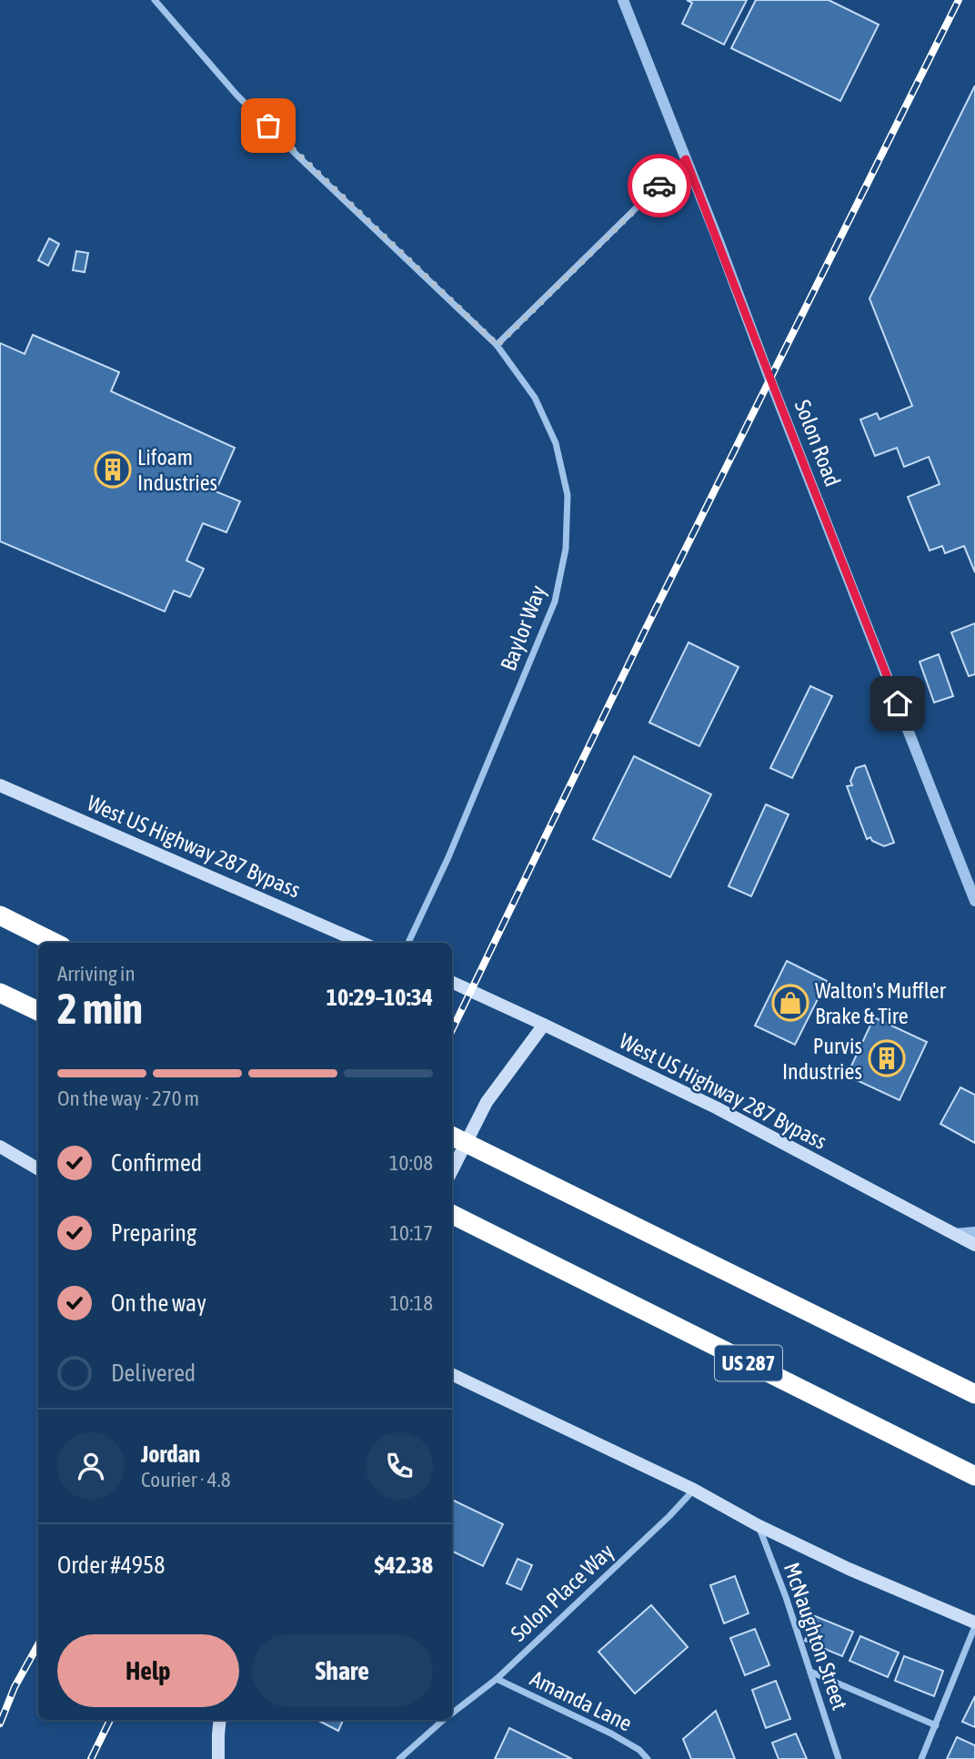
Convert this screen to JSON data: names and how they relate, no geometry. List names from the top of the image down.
{
  "streets": {
    "highway": ["US 287"],
    "main road": ["West US Highway 287 Bypass"],
    "street": [
      "Solon Road",
      "Baylor Way",
      "Solon Place Way",
      "McNaughton Street",
      "Amanda Lane"
    ]
  },
  "crossings": [
    ["Solon Place Way", "Amanda Lane"]
  ],
  "places": {
    "building": ["Lifoam Industries", "Purvis Industries"],
    "shop": ["Walton's Muffler Brake & Tire"]
  },
  "page": {
    "heading": ["2 min", "Arriving in", "10:29–10:34"],
    "panel": [
      "Jordan",
      "Courier · 4.8",
      "Order #4958",
      "$42.38"
    ],
    "bar": "On the way · 270 m",
    "list": [
      ["Confirmed", "10:08"],
      ["Preparing", "10:17"],
      ["On the way", "10:18"],
      "Delivered"
    ],
    "buttons": ["Help", "Share"]
  }
}
